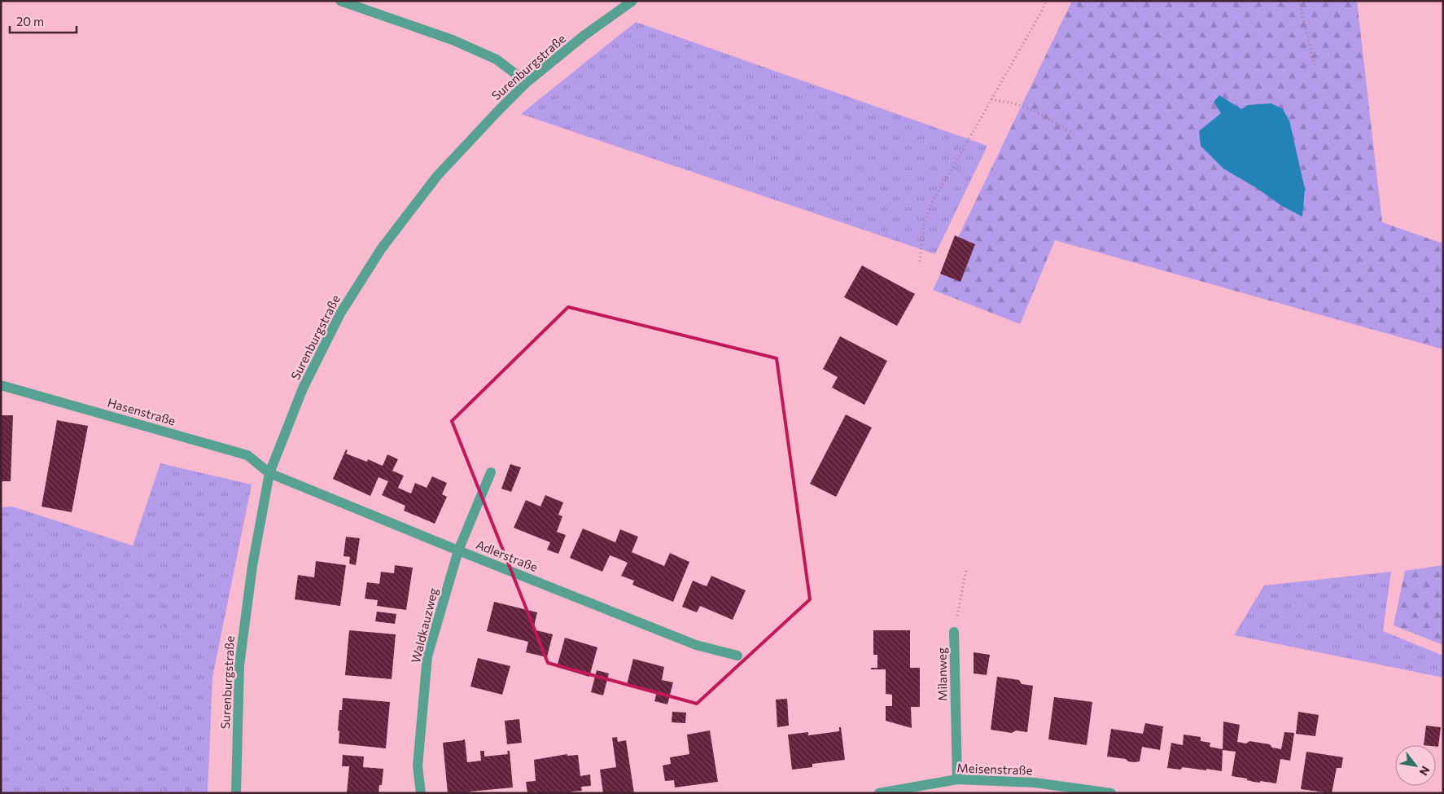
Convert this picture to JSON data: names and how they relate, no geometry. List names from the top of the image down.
{
  "streets": {
    "street": [
      "Surenburgstraße",
      "Hasenstraße",
      "Adlerstraße",
      "Waldkauzweg",
      "Milanweg",
      "Meisenstraße"
    ]
  },
  "crossings": [
    ["Surenburgstraße", "Hasenstraße"],
    ["Surenburgstraße", "Adlerstraße"],
    ["Hasenstraße", "Adlerstraße"],
    ["Adlerstraße", "Waldkauzweg"],
    ["Milanweg", "Meisenstraße"]
  ],
  "scale_bar": "20 m",
  "north": "bottom right"
}
